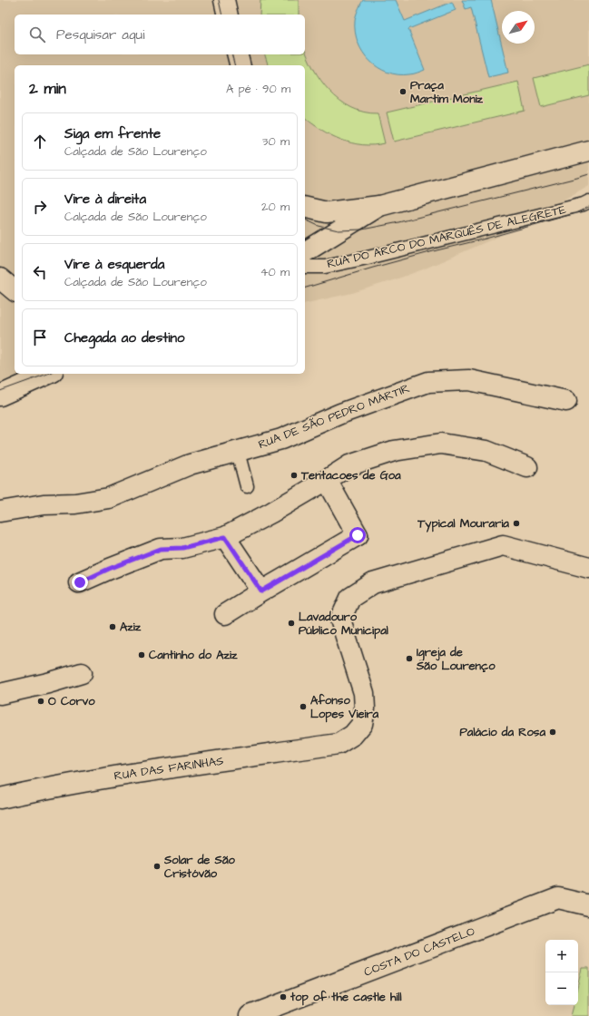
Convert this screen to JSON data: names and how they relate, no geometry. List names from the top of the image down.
{
  "streets": {
    "street": [
      "RUA DO ARCO DO MARQUÊS DE ALEGRETE",
      "RUA DE SÃO PEDRO MÁRTIR",
      "RUA DAS FARINHAS",
      "COSTA DO CASTELO"
    ]
  },
  "places": [
    "Praça Martim Moniz",
    "Tentacoes de Goa",
    "Typical Mouraria",
    "Lavadouro Público Municipal",
    "Aziz",
    "Cantinho do Aziz",
    "Igreja de São Lourenço",
    "O Corvo",
    "Afonso Lopes Vieira",
    "Palácio da Rosa",
    "Solar de São Cristóvão",
    "top of the castle hill"
  ],
  "north": "top right",
  "page": {
    "search": "Pesquisar aqui",
    "heading": ["2 min", "A pé · 90 m"],
    "list": [
      ["Siga em frente", "Calçada de São Lourenço", "30 m"],
      ["Vire à direita", "Calçada de São Lourenço", "20 m"],
      ["Vire à esquerda", "Calçada de São Lourenço", "40 m"],
      "Chegada ao destino"
    ],
    "map_buttons": ["+", "−"]
  }
}
